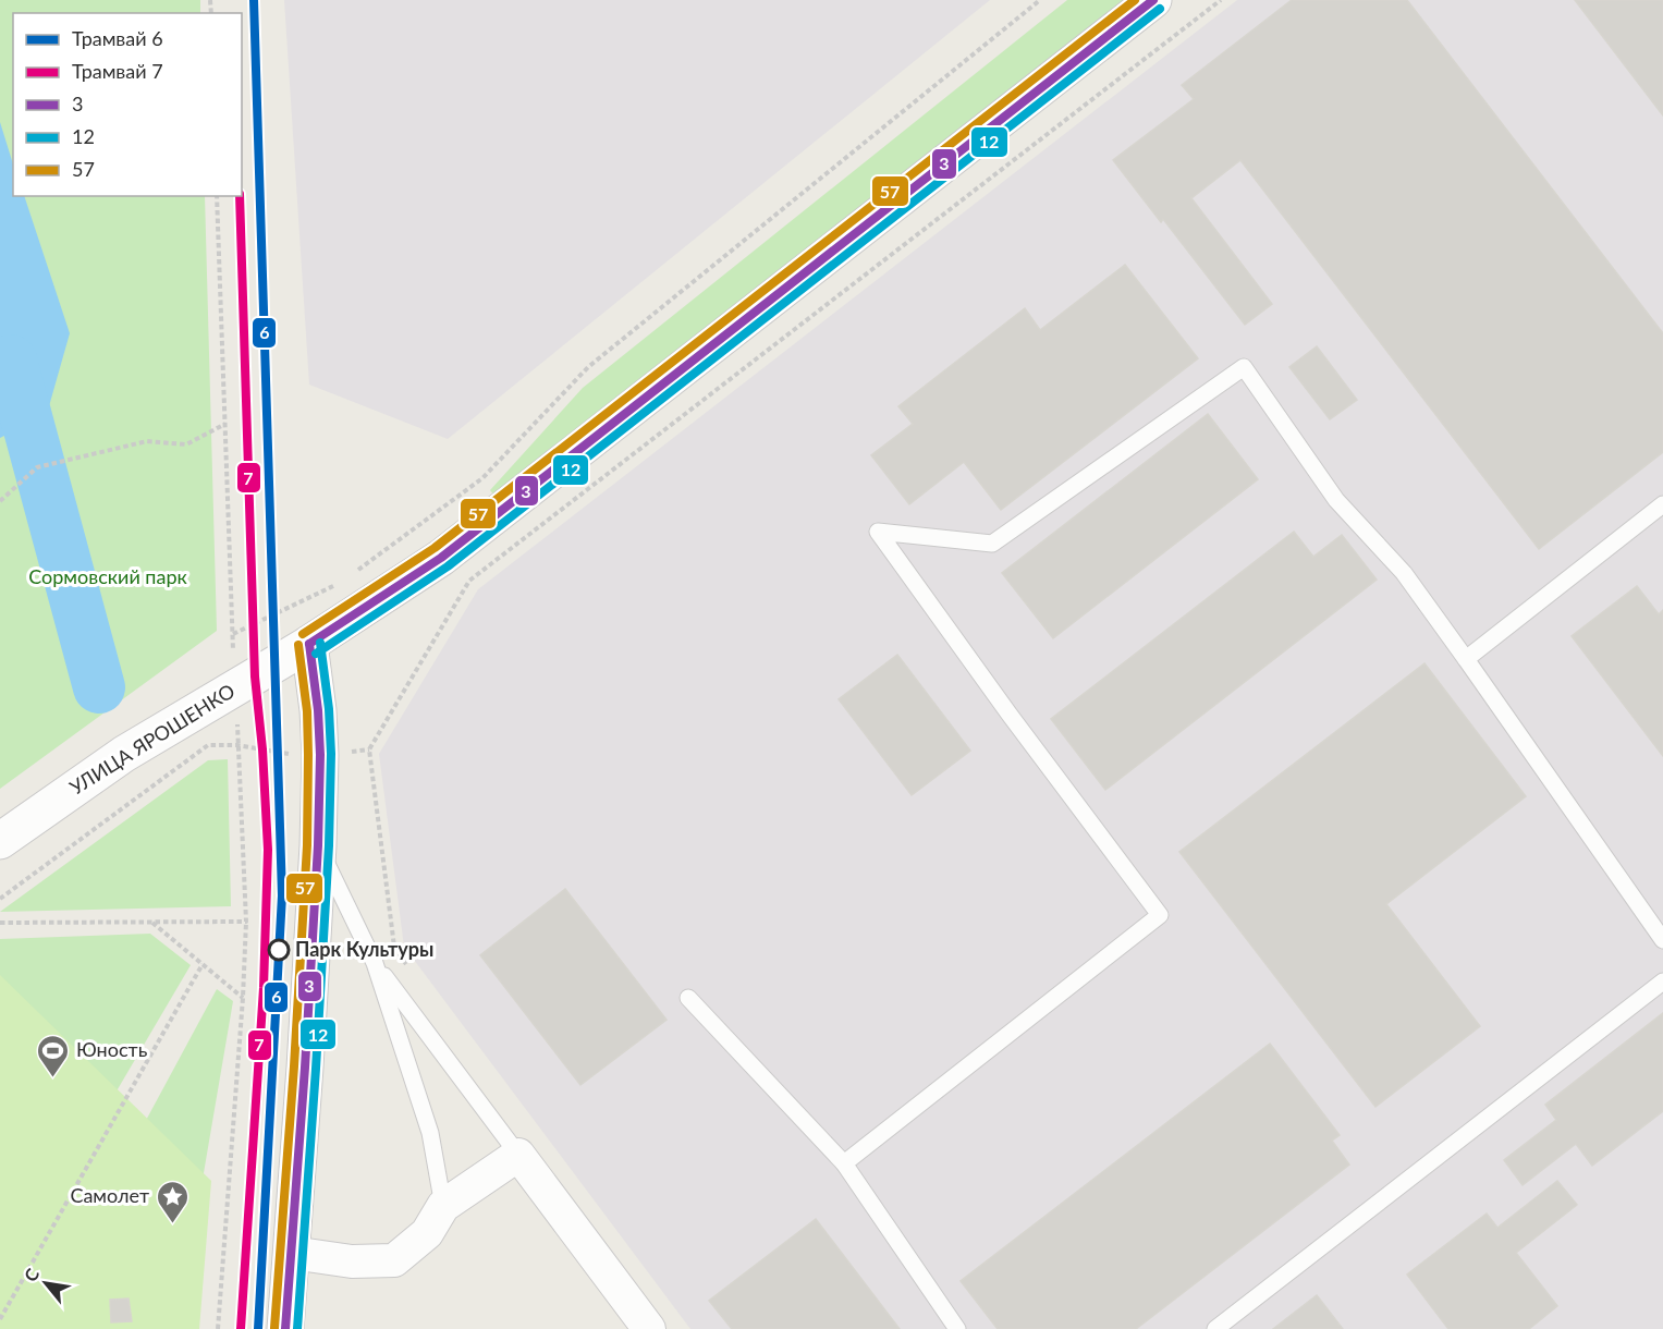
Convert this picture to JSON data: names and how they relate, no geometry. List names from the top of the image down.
{
  "streets": {
    "main road": ["УЛИЦА ЯРОШЕНКО"]
  },
  "parks": ["Сормовский парк"],
  "places": {
    "other": ["Парк Культуры"],
    "sports": ["Юность"],
    "place": ["Самолет"]
  },
  "lines": [
    "tram line 6",
    "transit line 3",
    "transit line 57",
    "transit line 12",
    "tram line 7"
  ],
  "legend": [
    "Трамвай 6",
    "Трамвай 7",
    "3",
    "12",
    "57"
  ],
  "north": "top left"
}
